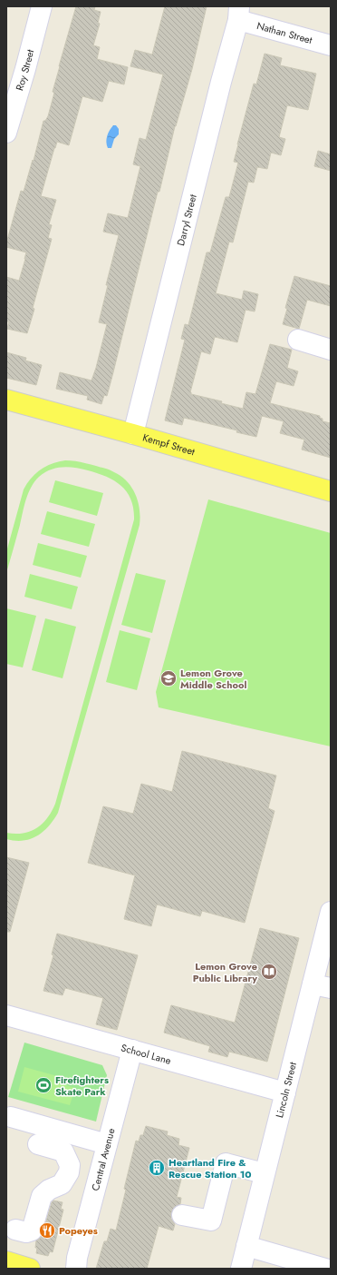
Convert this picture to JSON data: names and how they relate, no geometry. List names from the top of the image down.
{
  "streets": {
    "main road": ["Kempf Street"],
    "street": [
      "Nathan Street",
      "Roy Street",
      "Darryl Street",
      "School Lane",
      "Lincoln Street",
      "Central Avenue"
    ]
  },
  "crossings": [
    ["Nathan Street", "Darryl Street"],
    ["Darryl Street", "Kempf Street"],
    ["School Lane", "Lincoln Street"],
    ["School Lane", "Central Avenue"]
  ],
  "places": {
    "school or university": ["Lemon Grove Middle School"],
    "library": ["Lemon Grove Public Library"],
    "sports": ["Firefighters Skate Park"],
    "building": ["Heartland Fire & Rescue Station 10"],
    "restaurant": ["Popeyes"]
  }
}
